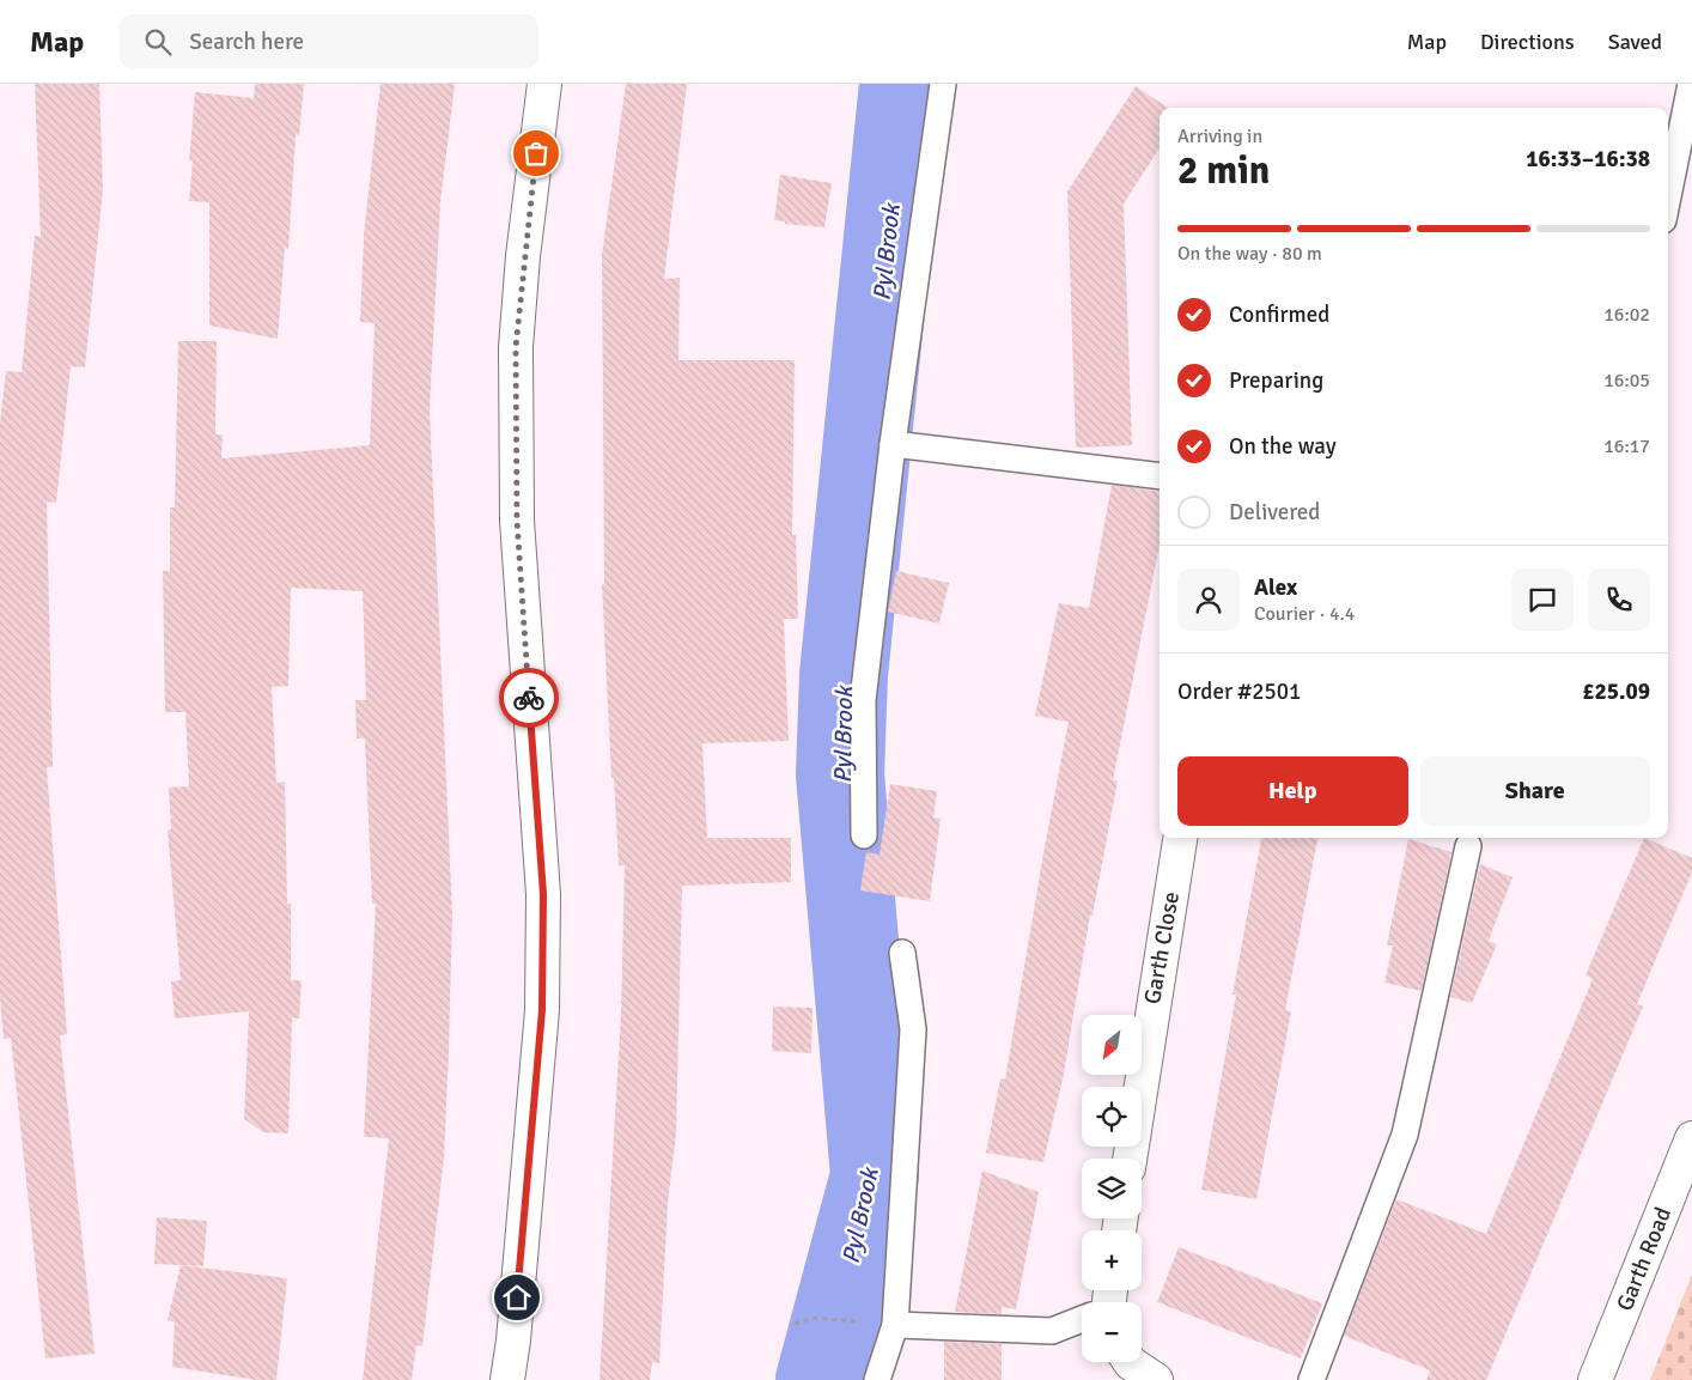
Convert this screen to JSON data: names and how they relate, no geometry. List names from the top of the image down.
{
  "streets": {
    "street": ["Garth Close", "Garth Road"]
  },
  "water": ["Pyl Brook"],
  "north": "bottom left",
  "page": {
    "header": "Map",
    "search": "Search here",
    "nav": ["Map", "Directions", "Saved"],
    "heading": ["2 min", "Arriving in", "16:33–16:38"],
    "panel": [
      "Alex",
      "Courier · 4.4",
      "Order #2501",
      "£25.09"
    ],
    "bar": "On the way · 80 m",
    "list": [
      ["Confirmed", "16:02"],
      ["Preparing", "16:05"],
      ["On the way", "16:17"],
      "Delivered"
    ],
    "buttons": ["Help", "Share"],
    "map_buttons": ["+", "−"]
  }
}
